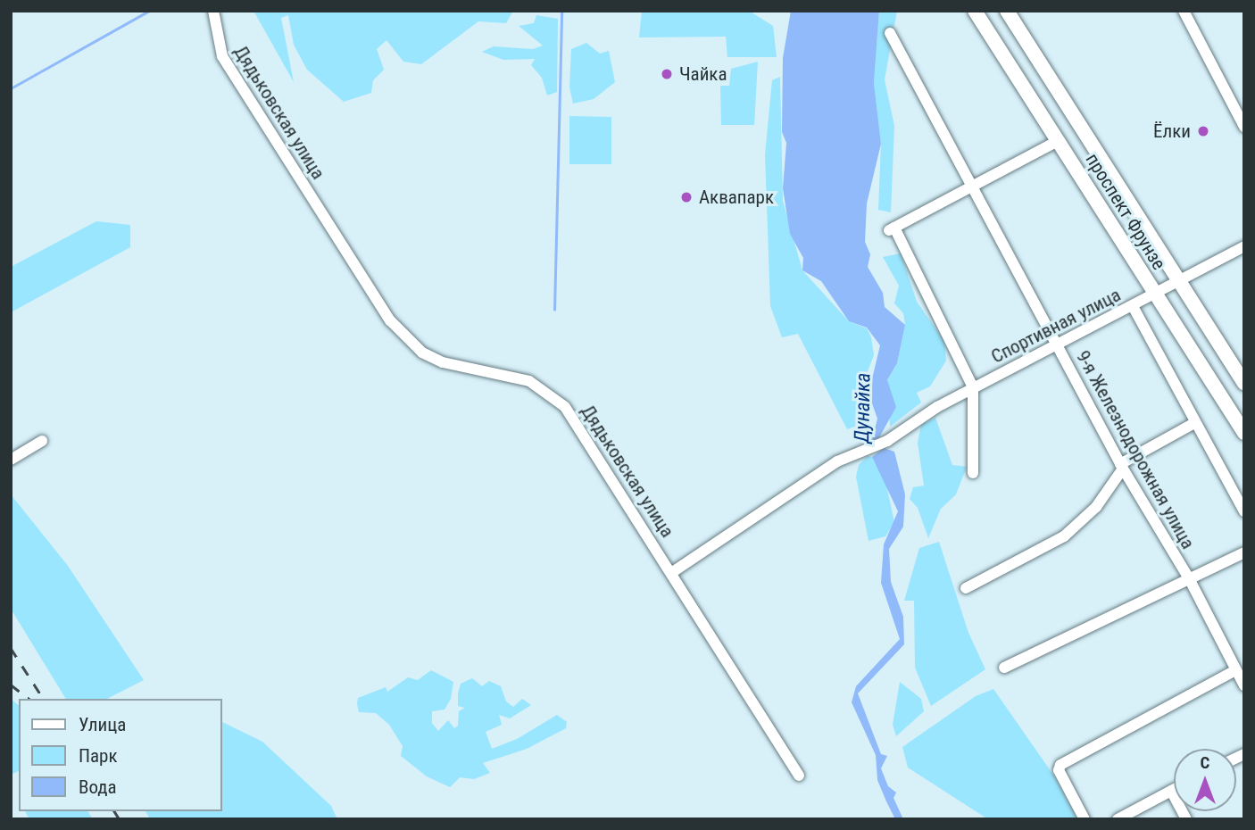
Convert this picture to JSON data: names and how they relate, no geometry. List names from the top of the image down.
{
  "streets": {
    "main road": ["проспект Фрунзе"],
    "street": ["Дядьковская улица", "Спортивная улица", "9-я Железнодорожная улица"]
  },
  "crossings": [
    ["Дядьковская улица", "Спортивная улица"],
    ["проспект Фрунзе", "Спортивная улица"],
    ["Спортивная улица", "9-я Железнодорожная улица"]
  ],
  "water": ["Дунайка"],
  "places": ["Чайка", "Ёлки", "Аквапарк"],
  "legend": ["Улица", "Парк", "Вода"],
  "north": "top"
}
